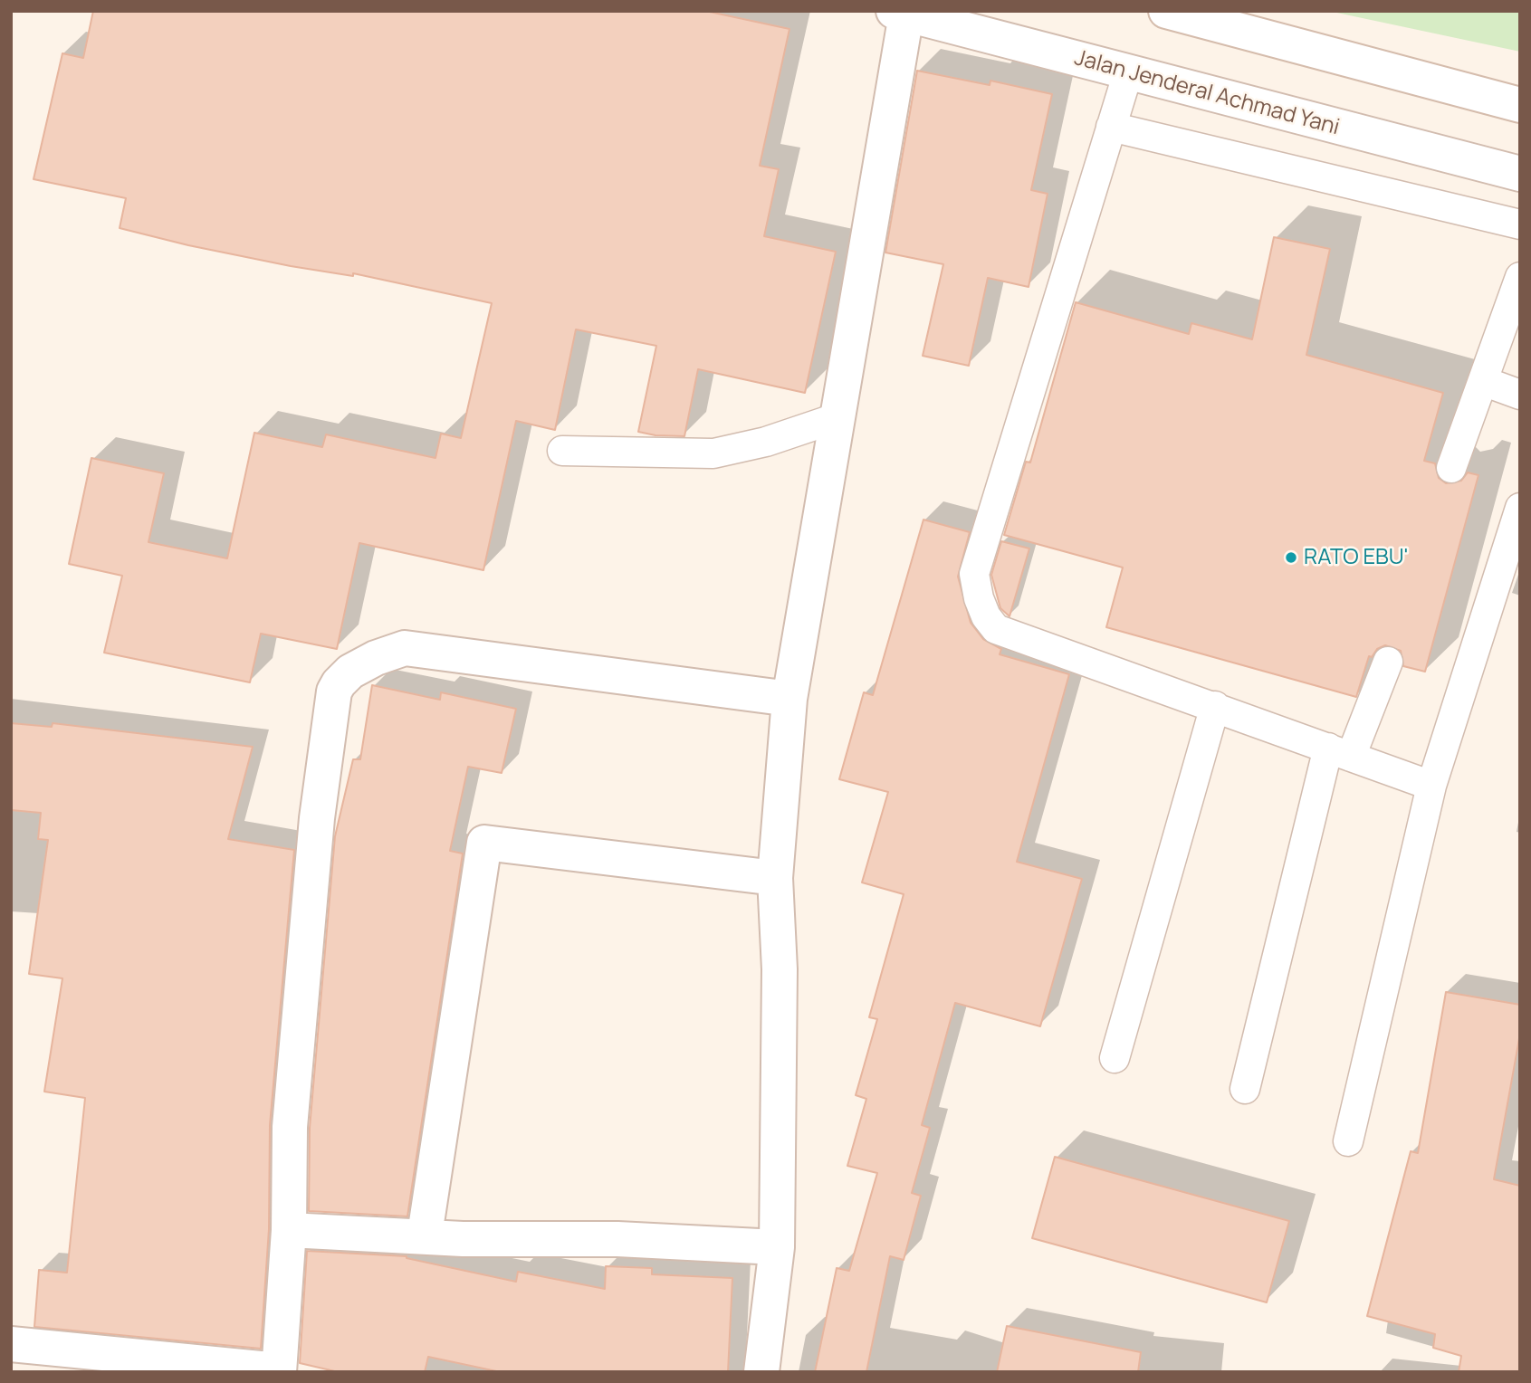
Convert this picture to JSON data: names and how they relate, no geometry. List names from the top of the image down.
{
  "streets": {
    "street": ["Jalan Jenderal Achmad Yani"]
  },
  "places": ["RATO EBU'"]
}
